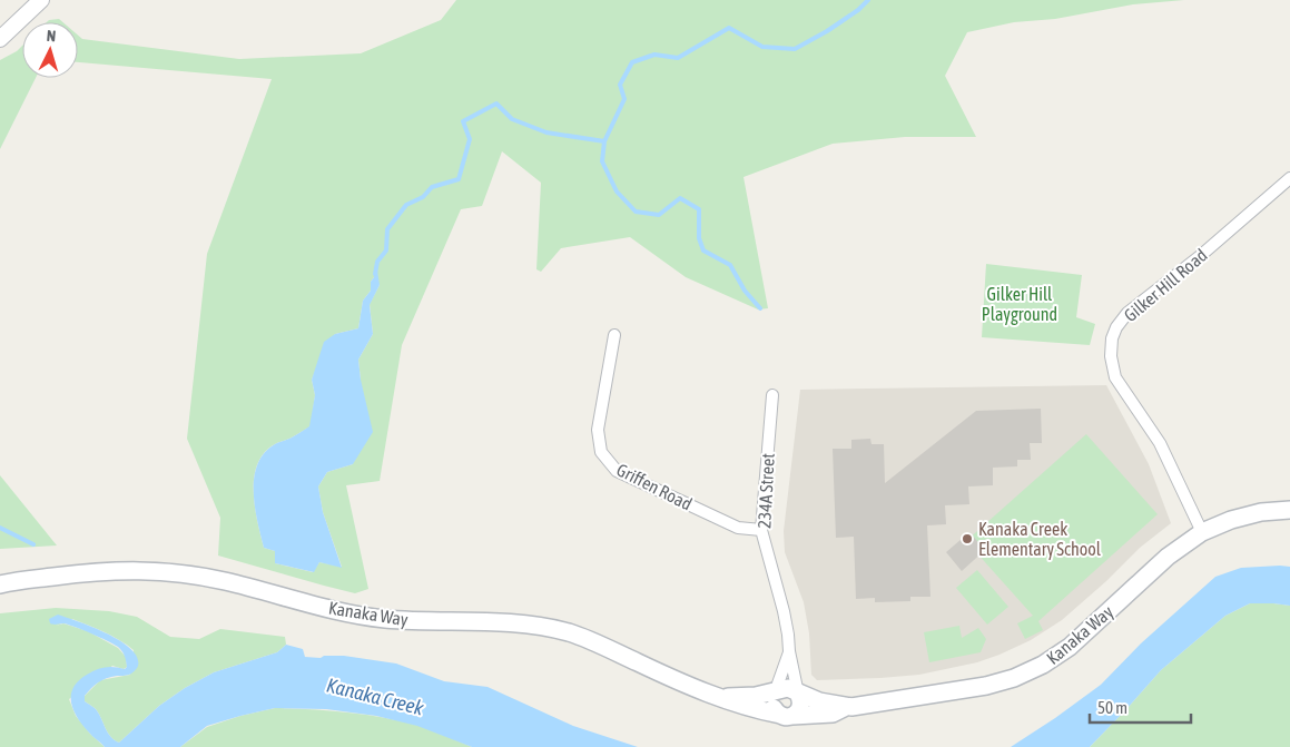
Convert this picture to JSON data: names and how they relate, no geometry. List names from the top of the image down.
{
  "streets": {
    "main road": ["Kanaka Way"],
    "street": ["Gilker Hill Road", "Griffen Road", "234A Street"]
  },
  "crossings": [
    ["Gilker Hill Road", "Kanaka Way"],
    ["Griffen Road", "234A Street"],
    ["234A Street", "Kanaka Way"]
  ],
  "water": ["Kanaka Creek"],
  "parks": ["Gilker Hill Playground"],
  "places": ["Kanaka Creek Elementary School"],
  "scale_bar": "50 m",
  "north": "top"
}
